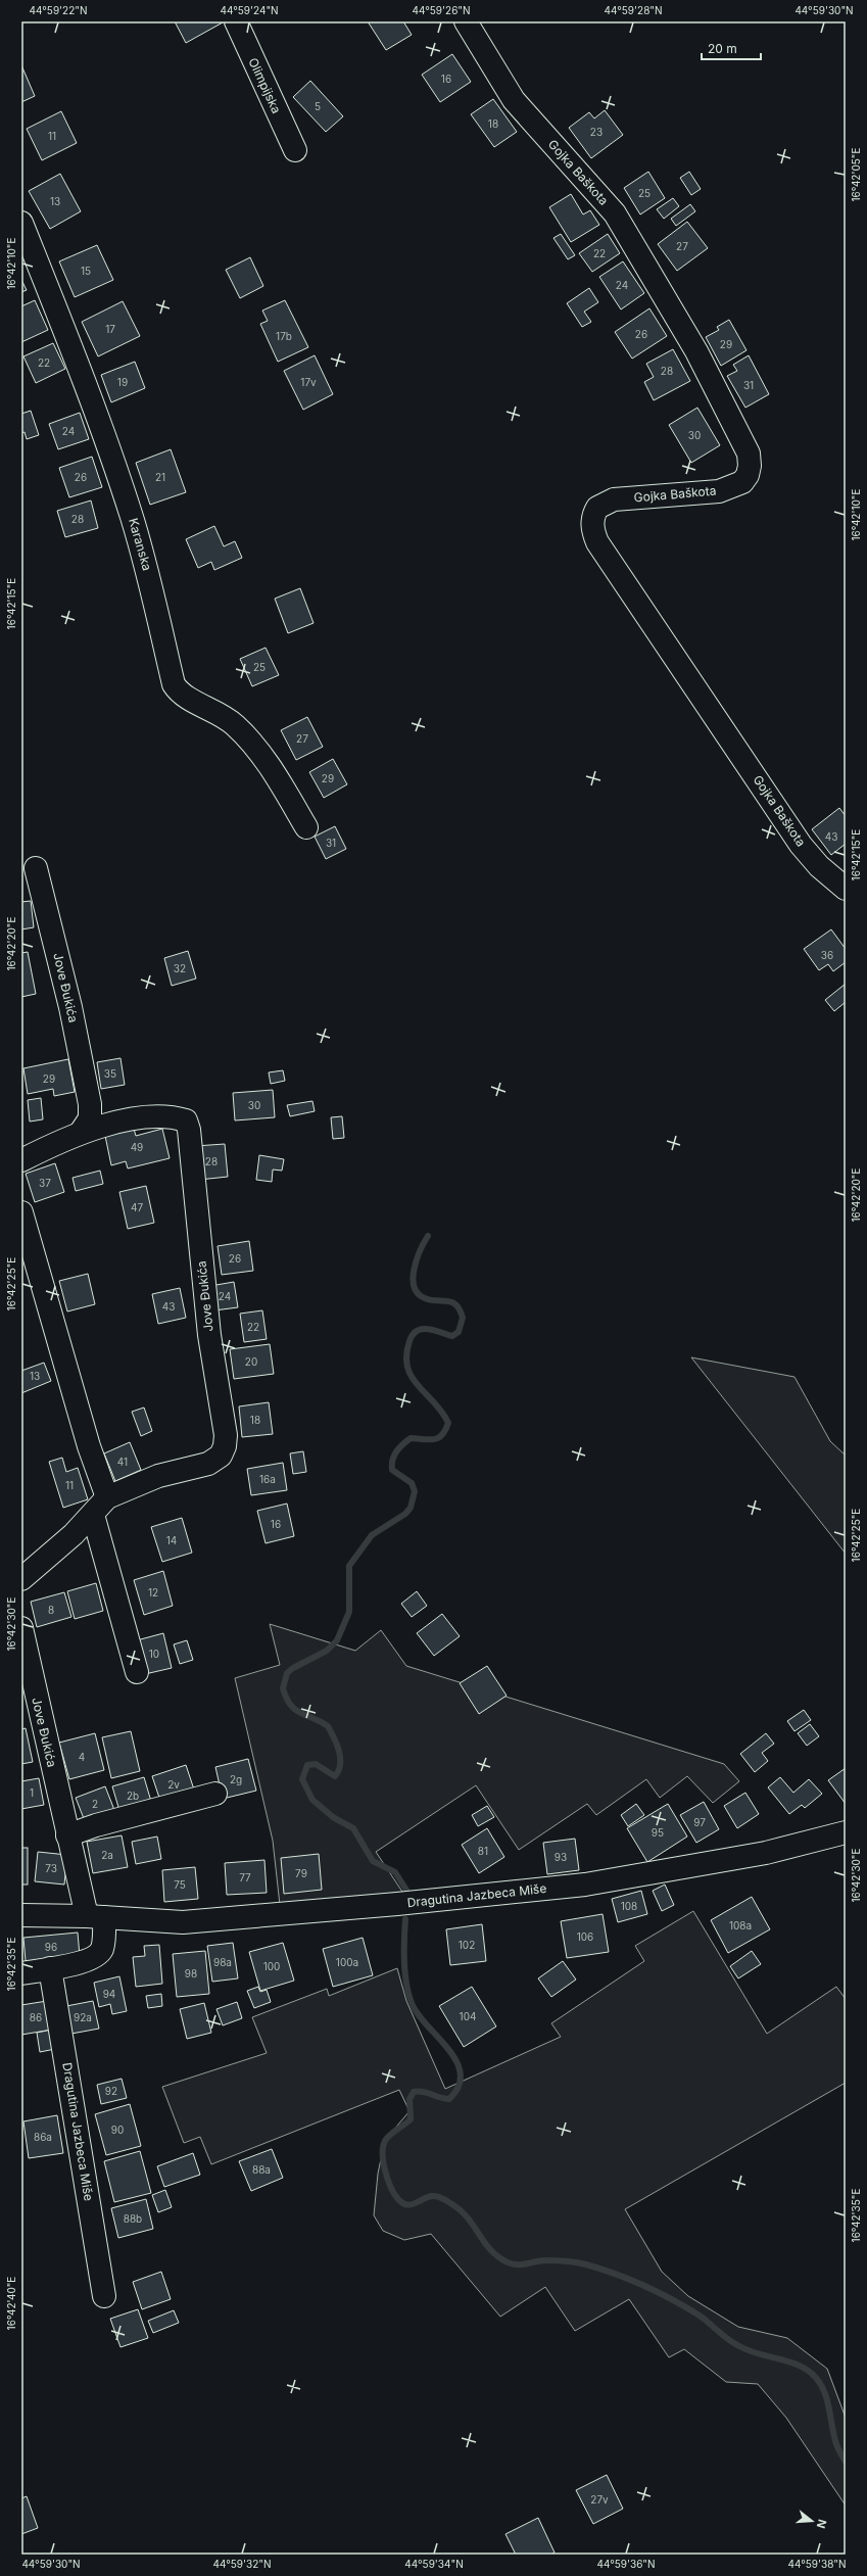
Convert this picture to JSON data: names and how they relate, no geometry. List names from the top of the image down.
{
  "streets": {
    "street": [
      "Olimpijska",
      "Gojka Baškota",
      "Karanska",
      "Jove Đukića",
      "Dragutina Jazbeca Miše"
    ]
  },
  "crossings": [
    ["Jove Đukića", "Dragutina Jazbeca Miše"]
  ],
  "house_numbers": [
    "16",
    "5",
    "18",
    "23",
    "11",
    "25",
    "13",
    "27",
    "22",
    "15",
    "24",
    "17",
    "26",
    "17b",
    "29",
    "22",
    "28",
    "19",
    "17v",
    "31",
    "24",
    "30",
    "26",
    "21",
    "28",
    "25",
    "27",
    "29",
    "43",
    "31",
    "36",
    "32",
    "35",
    "29",
    "30",
    "49",
    "28",
    "37",
    "47",
    "26",
    "24",
    "43",
    "22",
    "20",
    "13",
    "18",
    "41",
    "16a",
    "11",
    "16",
    "14",
    "12",
    "8",
    "10",
    "4",
    "2g",
    "2v",
    "1",
    "2b",
    "2",
    "97",
    "95",
    "81",
    "2a",
    "93",
    "73",
    "79",
    "77",
    "75",
    "108",
    "108a",
    "106",
    "102",
    "96",
    "98a",
    "100a",
    "100",
    "98",
    "94",
    "104",
    "86",
    "92a",
    "92",
    "90",
    "86a",
    "88a",
    "88b",
    "27v"
  ],
  "scale_bar": "20 m",
  "north": "right",
  "coordinates": [
    "44°59'22\"N",
    "44°59'24\"N",
    "44°59'26\"N",
    "44°59'28\"N",
    "44°59'30\"N",
    "16°42'05\"E",
    "16°42'10\"E",
    "16°42'15\"E",
    "16°42'20\"E",
    "16°42'25\"E",
    "16°42'30\"E",
    "16°42'35\"E",
    "16°42'40\"E",
    "44°59'32\"N",
    "44°59'34\"N",
    "44°59'36\"N",
    "44°59'38\"N"
  ]
}
